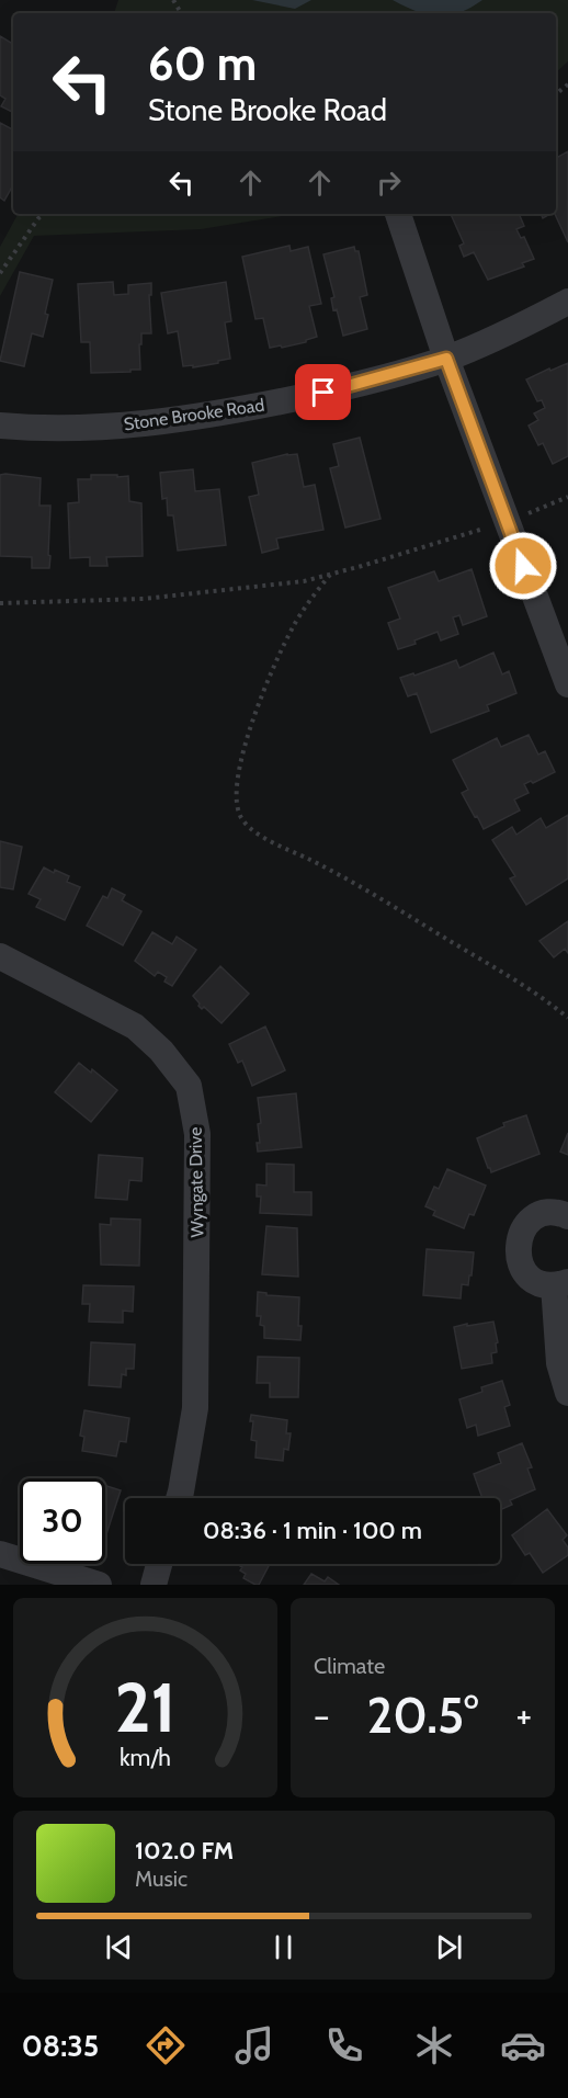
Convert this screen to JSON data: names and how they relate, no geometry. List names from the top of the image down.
{
  "streets": {
    "street": ["Stone Brooke Road", "Wyngate Drive"]
  },
  "page": {
    "turn": ["60 m", "Stone Brooke Road"],
    "limit": "30",
    "trip": "08:36 · 1 min · 100 m",
    "tile": "Climate",
    "heat": ["−", "20.5°", "+"],
    "song": ["102.0 FM", "Music"],
    "tabs": "08:35",
    "gauge": ["21", "km/h"]
  }
}
